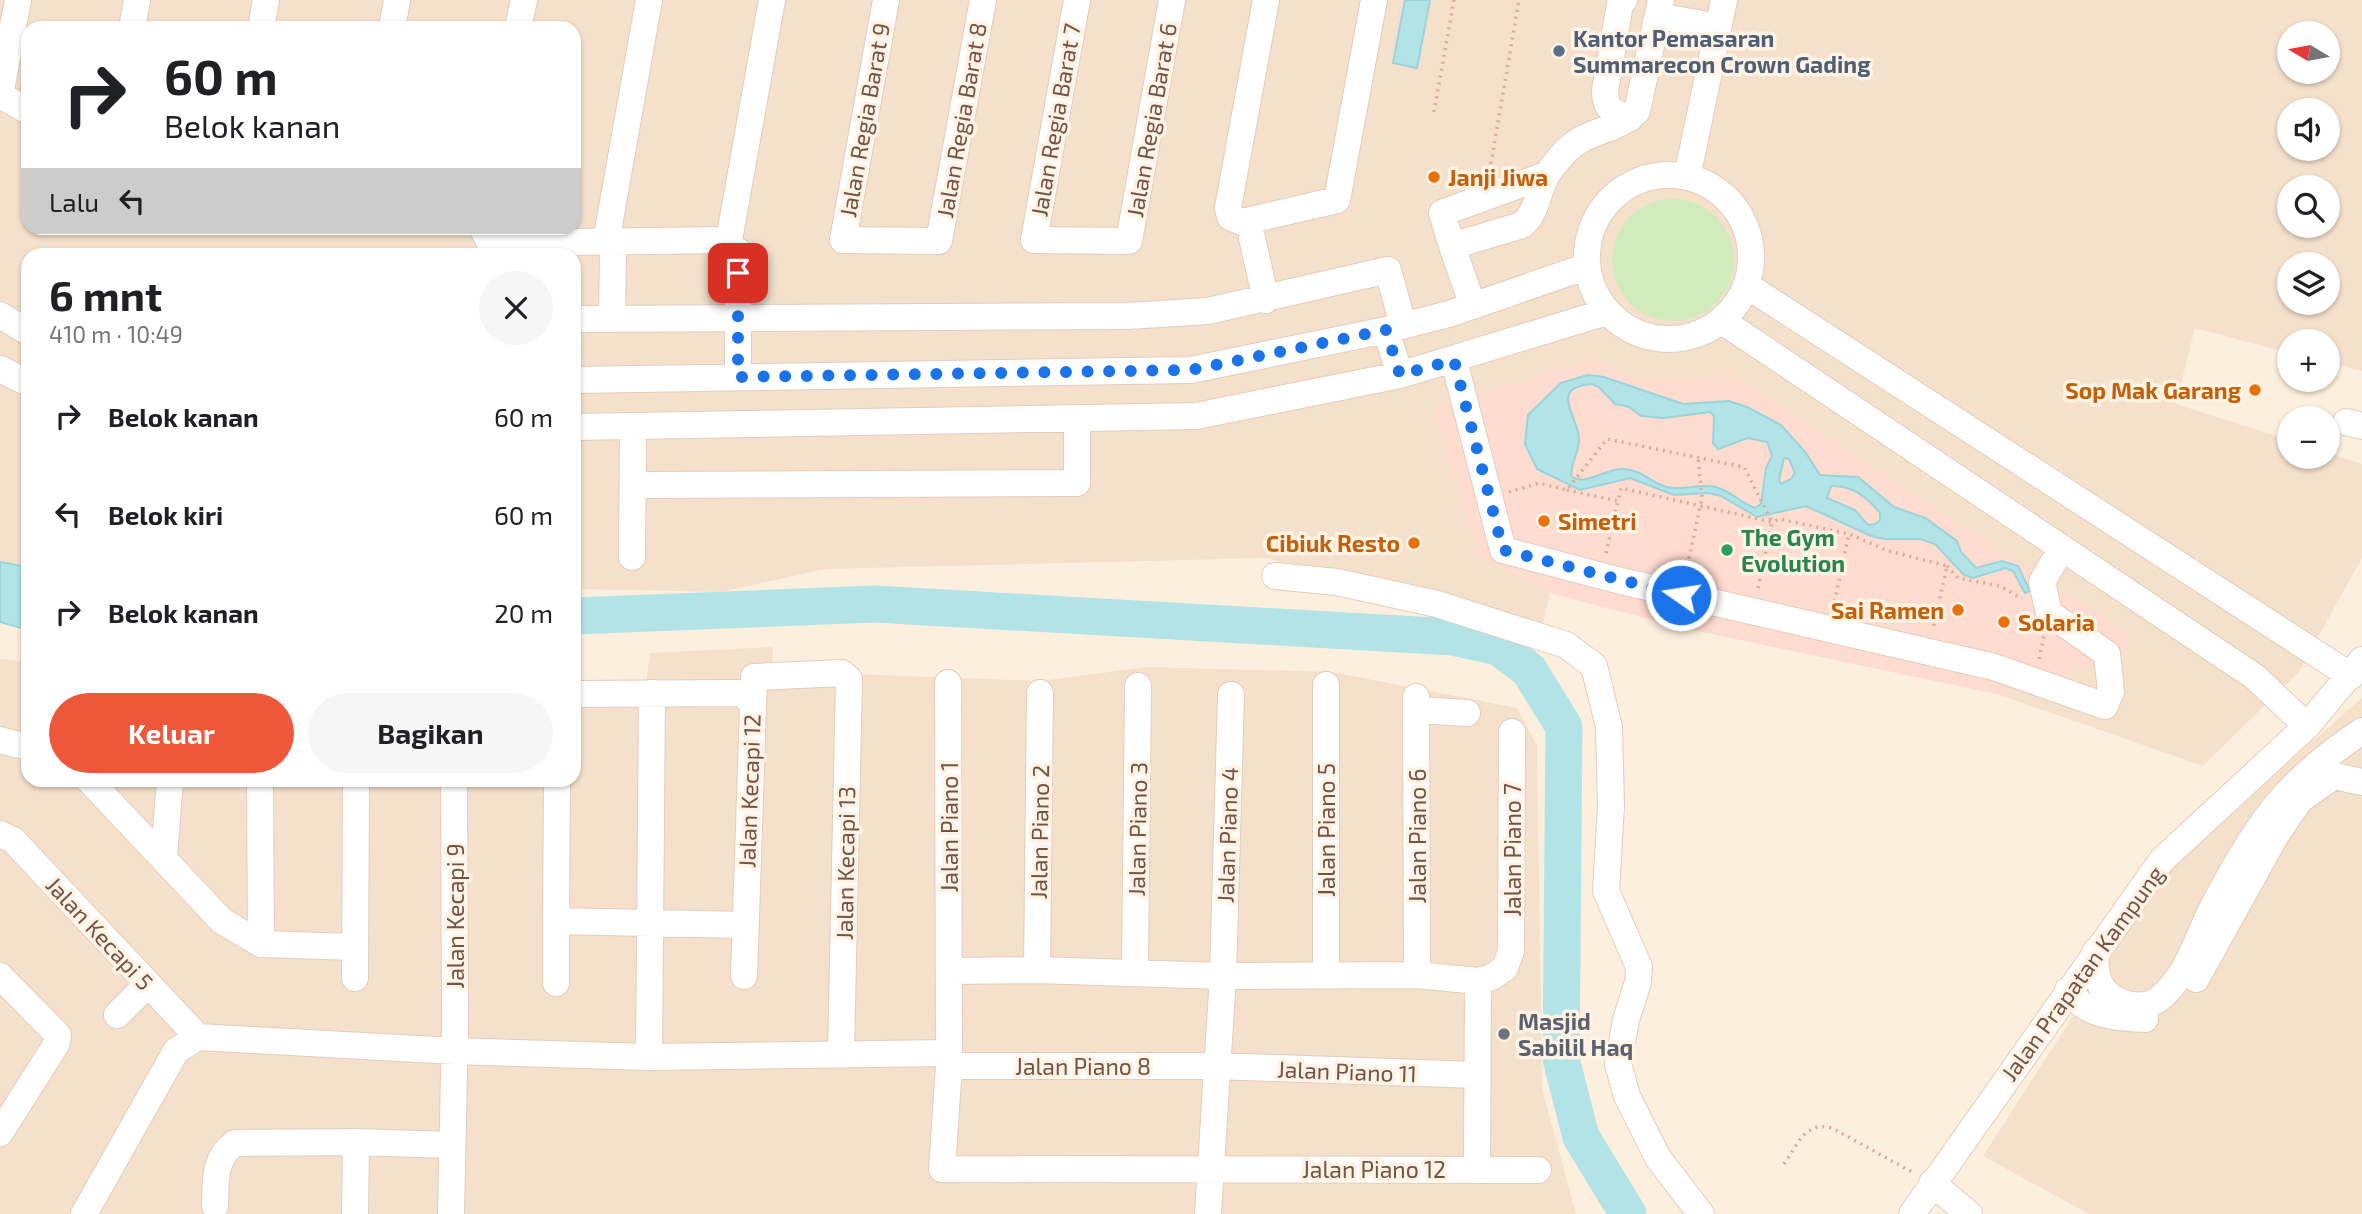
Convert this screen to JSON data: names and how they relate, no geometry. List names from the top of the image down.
{
  "streets": {
    "street": [
      "Jalan Regia Barat 9",
      "Jalan Regia Barat 8",
      "Jalan Regia Barat 7",
      "Jalan Regia Barat 6",
      "Jalan Kecapi 12",
      "Jalan Piano 1",
      "Jalan Piano 3",
      "Jalan Piano 5",
      "Jalan Piano 2",
      "Jalan Piano 4",
      "Jalan Piano 6",
      "Jalan Piano 7",
      "Jalan Kecapi 13",
      "Jalan Kecapi 9",
      "Jalan Kecapi 5",
      "Jalan Prapatan Kampung",
      "Jalan Piano 8",
      "Jalan Piano 11",
      "Jalan Piano 12"
    ]
  },
  "crossings": [
    ["Jalan Regia Barat 9", "Jalan Regia Barat 8"],
    ["Jalan Regia Barat 7", "Jalan Regia Barat 6"],
    ["Jalan Kecapi 12", "Jalan Kecapi 13"],
    ["Jalan Piano 1", "Jalan Piano 8"],
    ["Jalan Piano 1", "Jalan Piano 12"],
    ["Jalan Piano 4", "Jalan Piano 8"],
    ["Jalan Piano 4", "Jalan Piano 11"],
    ["Jalan Piano 4", "Jalan Piano 12"],
    ["Jalan Kecapi 13", "Jalan Piano 8"],
    ["Jalan Kecapi 9", "Jalan Piano 8"],
    ["Jalan Kecapi 5", "Jalan Piano 8"],
    ["Jalan Piano 8", "Jalan Piano 11"],
    ["Jalan Piano 8", "Jalan Piano 12"]
  ],
  "places": [
    "Kantor Pemasaran Summarecon Crown Gading",
    "Janji Jiwa",
    "Sop Mak Garang",
    "Simetri",
    "Cibiuk Resto",
    "The Gym Evolution",
    "Sai Ramen",
    "Solaria",
    "Masjid Sabilil Haq"
  ],
  "north": "left",
  "page": {
    "map_buttons": ["+", "−"],
    "turn": ["60 m", "Belok kanan"],
    "then": "Lalu",
    "heading": ["6 mnt", "410 m · 10:49"],
    "list": [
      {
        "name": "Belok kanan",
        "value": "60 m"
      },
      {
        "name": "Belok kiri",
        "value": "60 m"
      },
      {
        "name": "Belok kanan",
        "value": "20 m"
      }
    ],
    "buttons": ["Keluar", "Bagikan"]
  }
}
